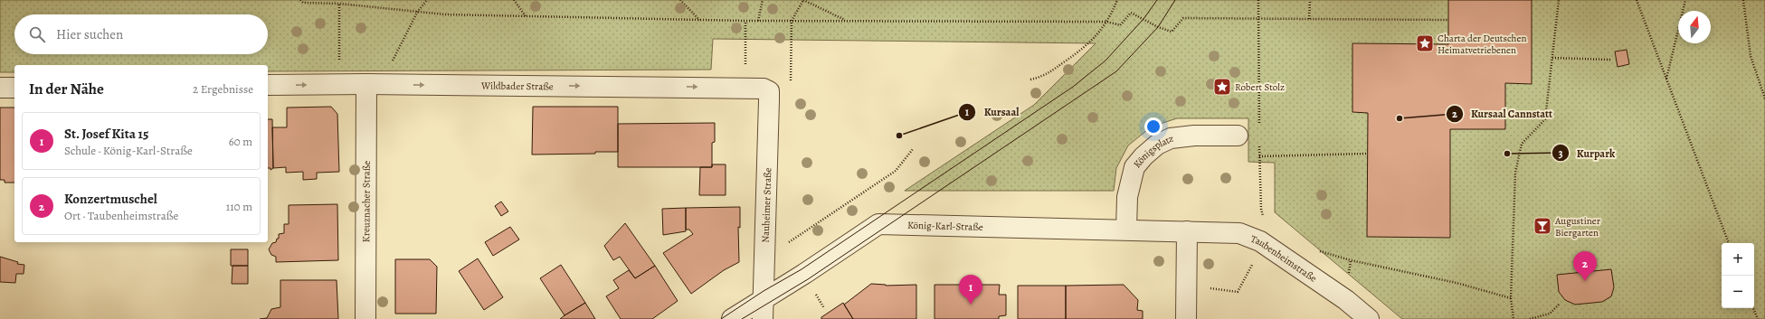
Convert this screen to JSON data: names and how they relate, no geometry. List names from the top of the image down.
{
  "streets": {
    "street": [
      "Wildbader Straße",
      "Königsplatz",
      "Kreuznacher Straße",
      "Nauheimer Straße",
      "König-Karl-Straße",
      "Taubenheimstraße"
    ]
  },
  "crossings": [
    ["Wildbader Straße", "Kreuznacher Straße"],
    ["Wildbader Straße", "Nauheimer Straße"],
    ["Königsplatz", "König-Karl-Straße"],
    ["Nauheimer Straße", "König-Karl-Straße"],
    ["König-Karl-Straße", "Taubenheimstraße"]
  ],
  "one_way": ["Wildbader Straße"],
  "places": {
    "place": ["Charta der Deutschen Heimatvetriebenen", "Robert Stolz"],
    "other": ["Kursaal Cannstatt", "Kursaal", "Kurpark"],
    "bar": ["Augustiner Biergarten"]
  },
  "north": "top",
  "page": {
    "search": "Hier suchen",
    "heading": ["In der Nähe", "2 Ergebnisse"],
    "list": [
      {
        "mark": "1",
        "name": "St. Josef Kita 15",
        "note": "Schule · König-Karl-Straße",
        "value": "60 m"
      },
      {
        "mark": "2",
        "name": "Konzertmuschel",
        "note": "Ort · Taubenheimstraße",
        "value": "110 m"
      }
    ],
    "map_buttons": ["+", "−"],
    "pins": ["2", "1"]
  }
}
